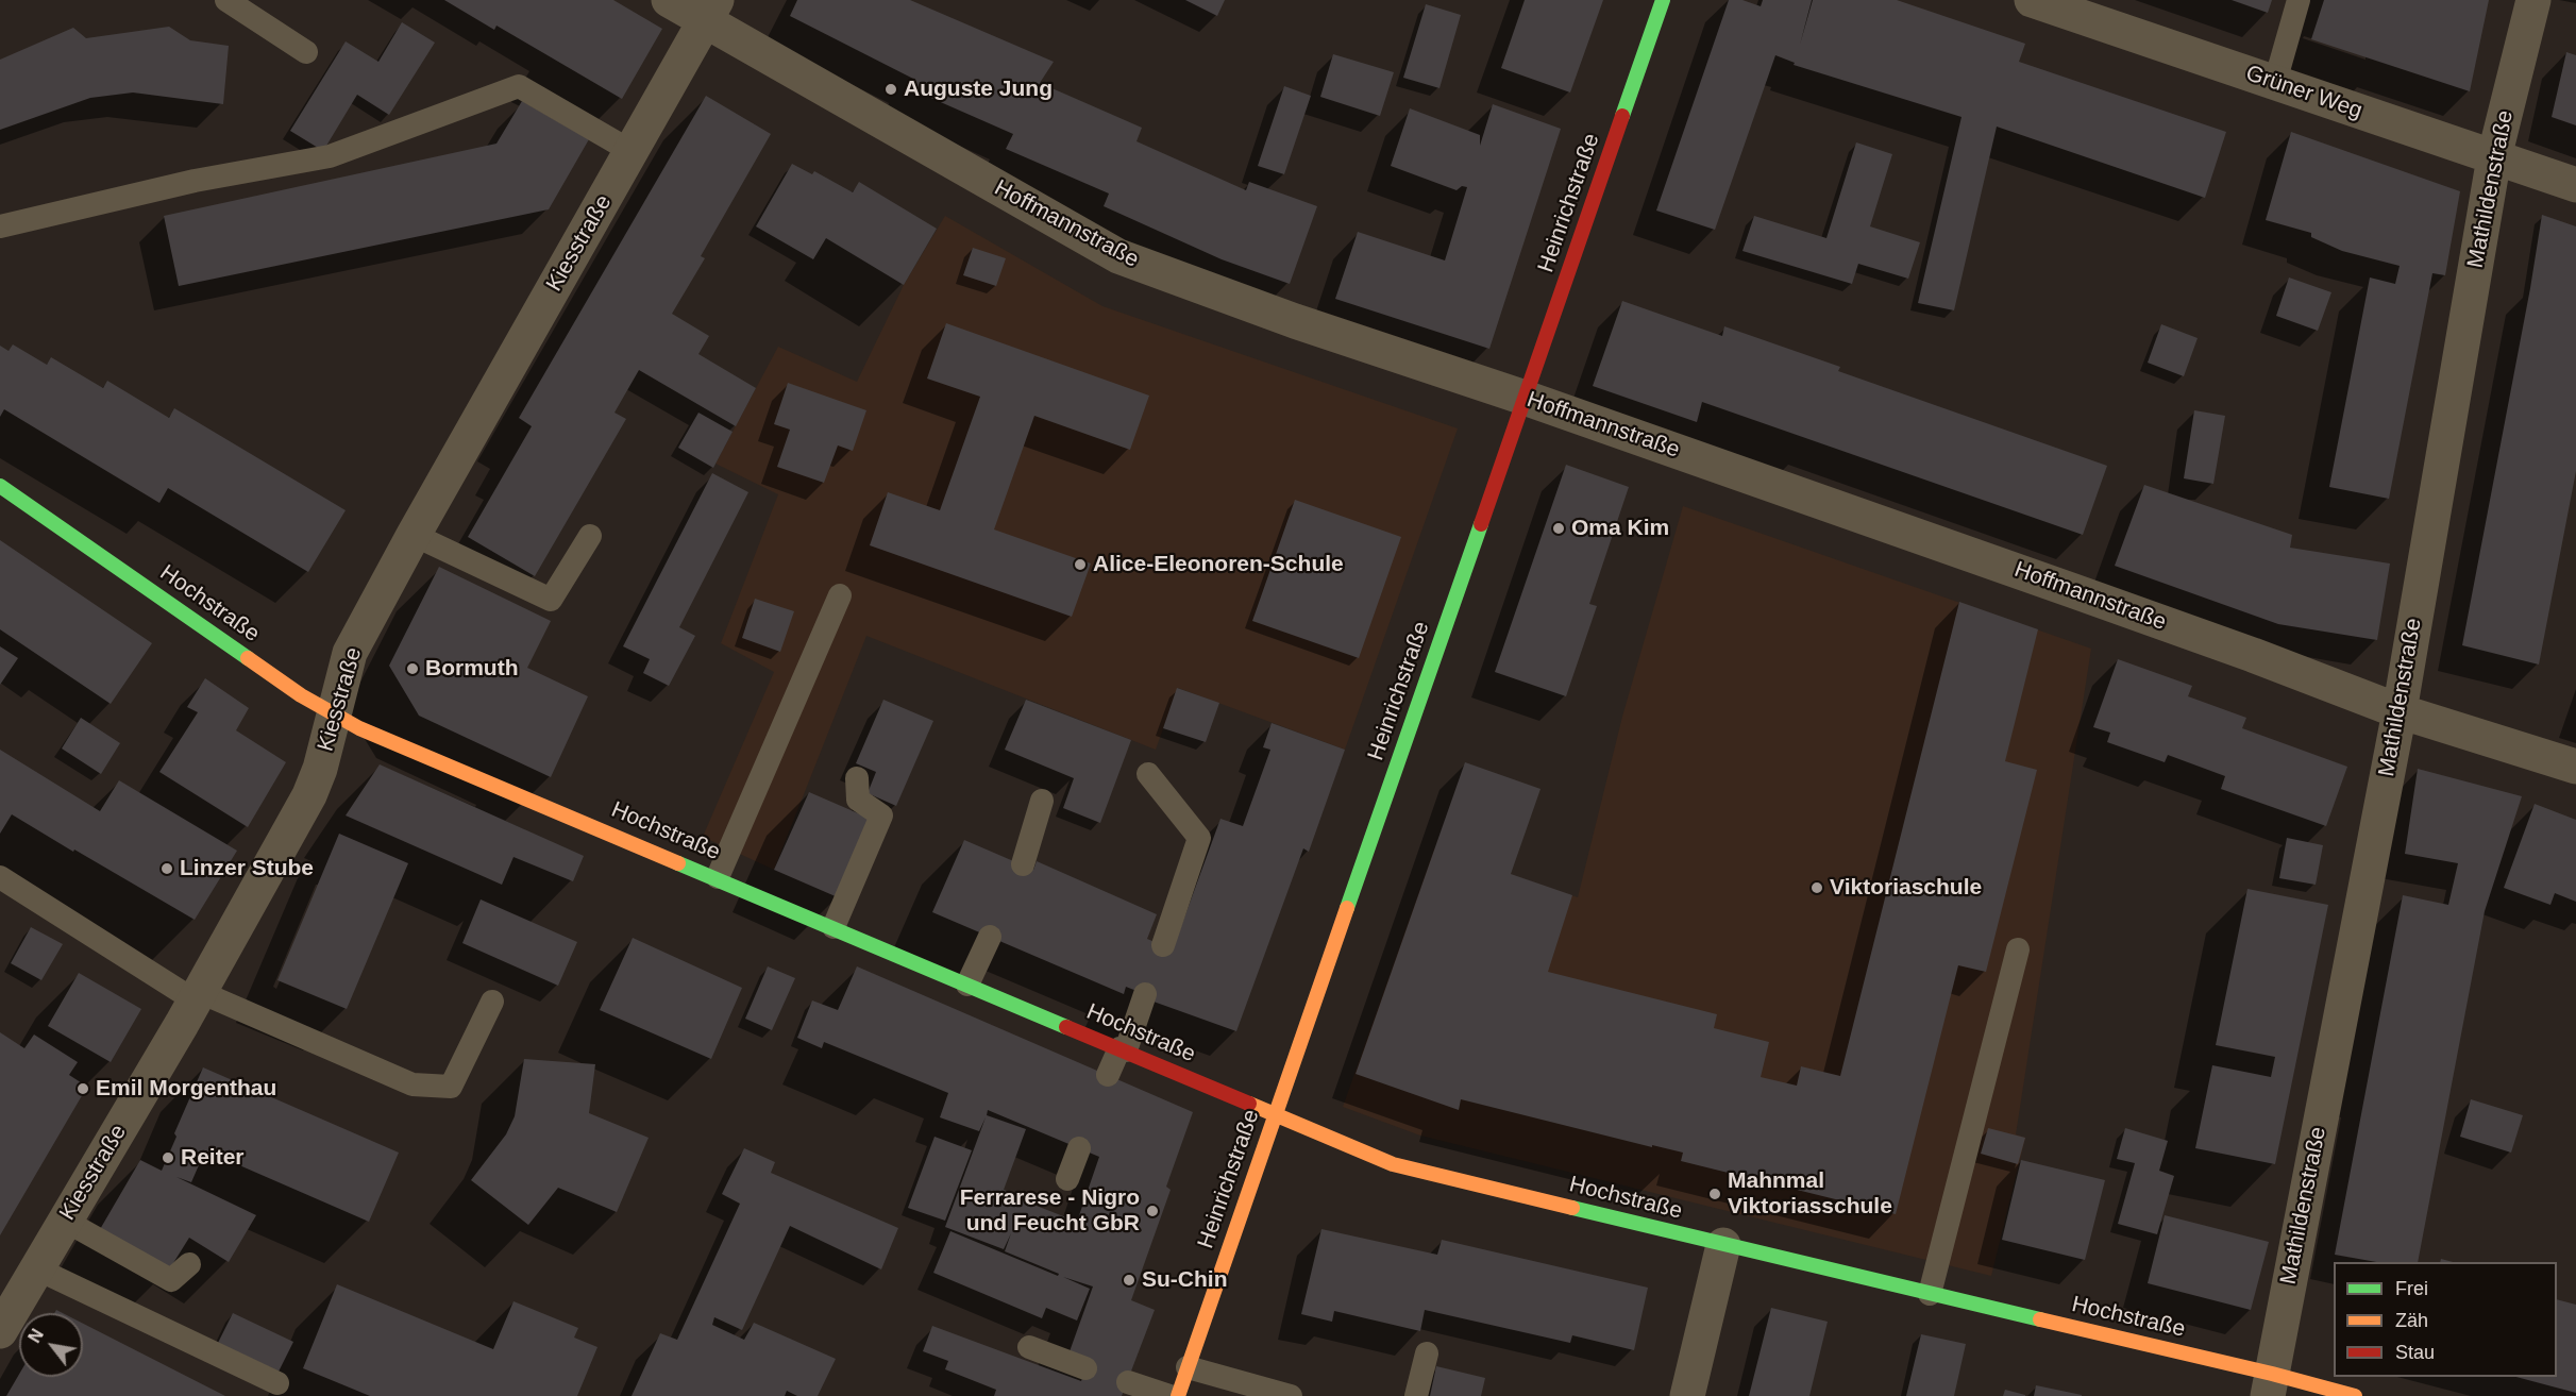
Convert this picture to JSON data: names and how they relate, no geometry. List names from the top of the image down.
{
  "streets": {
    "street": [
      "Grüner Weg",
      "Mathildenstraße",
      "Heinrichstraße",
      "Hoffmannstraße",
      "Kiesstraße",
      "Hochstraße"
    ]
  },
  "crossings": [
    ["Grüner Weg", "Mathildenstraße"],
    ["Mathildenstraße", "Hoffmannstraße"],
    ["Mathildenstraße", "Hochstraße"],
    ["Heinrichstraße", "Hoffmannstraße"],
    ["Heinrichstraße", "Hochstraße"],
    ["Hoffmannstraße", "Kiesstraße"],
    ["Kiesstraße", "Hochstraße"]
  ],
  "places": [
    "Auguste Jung",
    "Oma Kim",
    "Alice-Eleonoren-Schule",
    "Bormuth",
    "Linzer Stube",
    "Viktoriaschule",
    "Emil Morgenthau",
    "Reiter",
    "Mahnmal Viktoriasschule",
    "Ferrarese - Nigro und Feucht GbR",
    "Su-Chin"
  ],
  "legend": ["Frei", "Zäh", "Stau"],
  "north": "top left"
}
